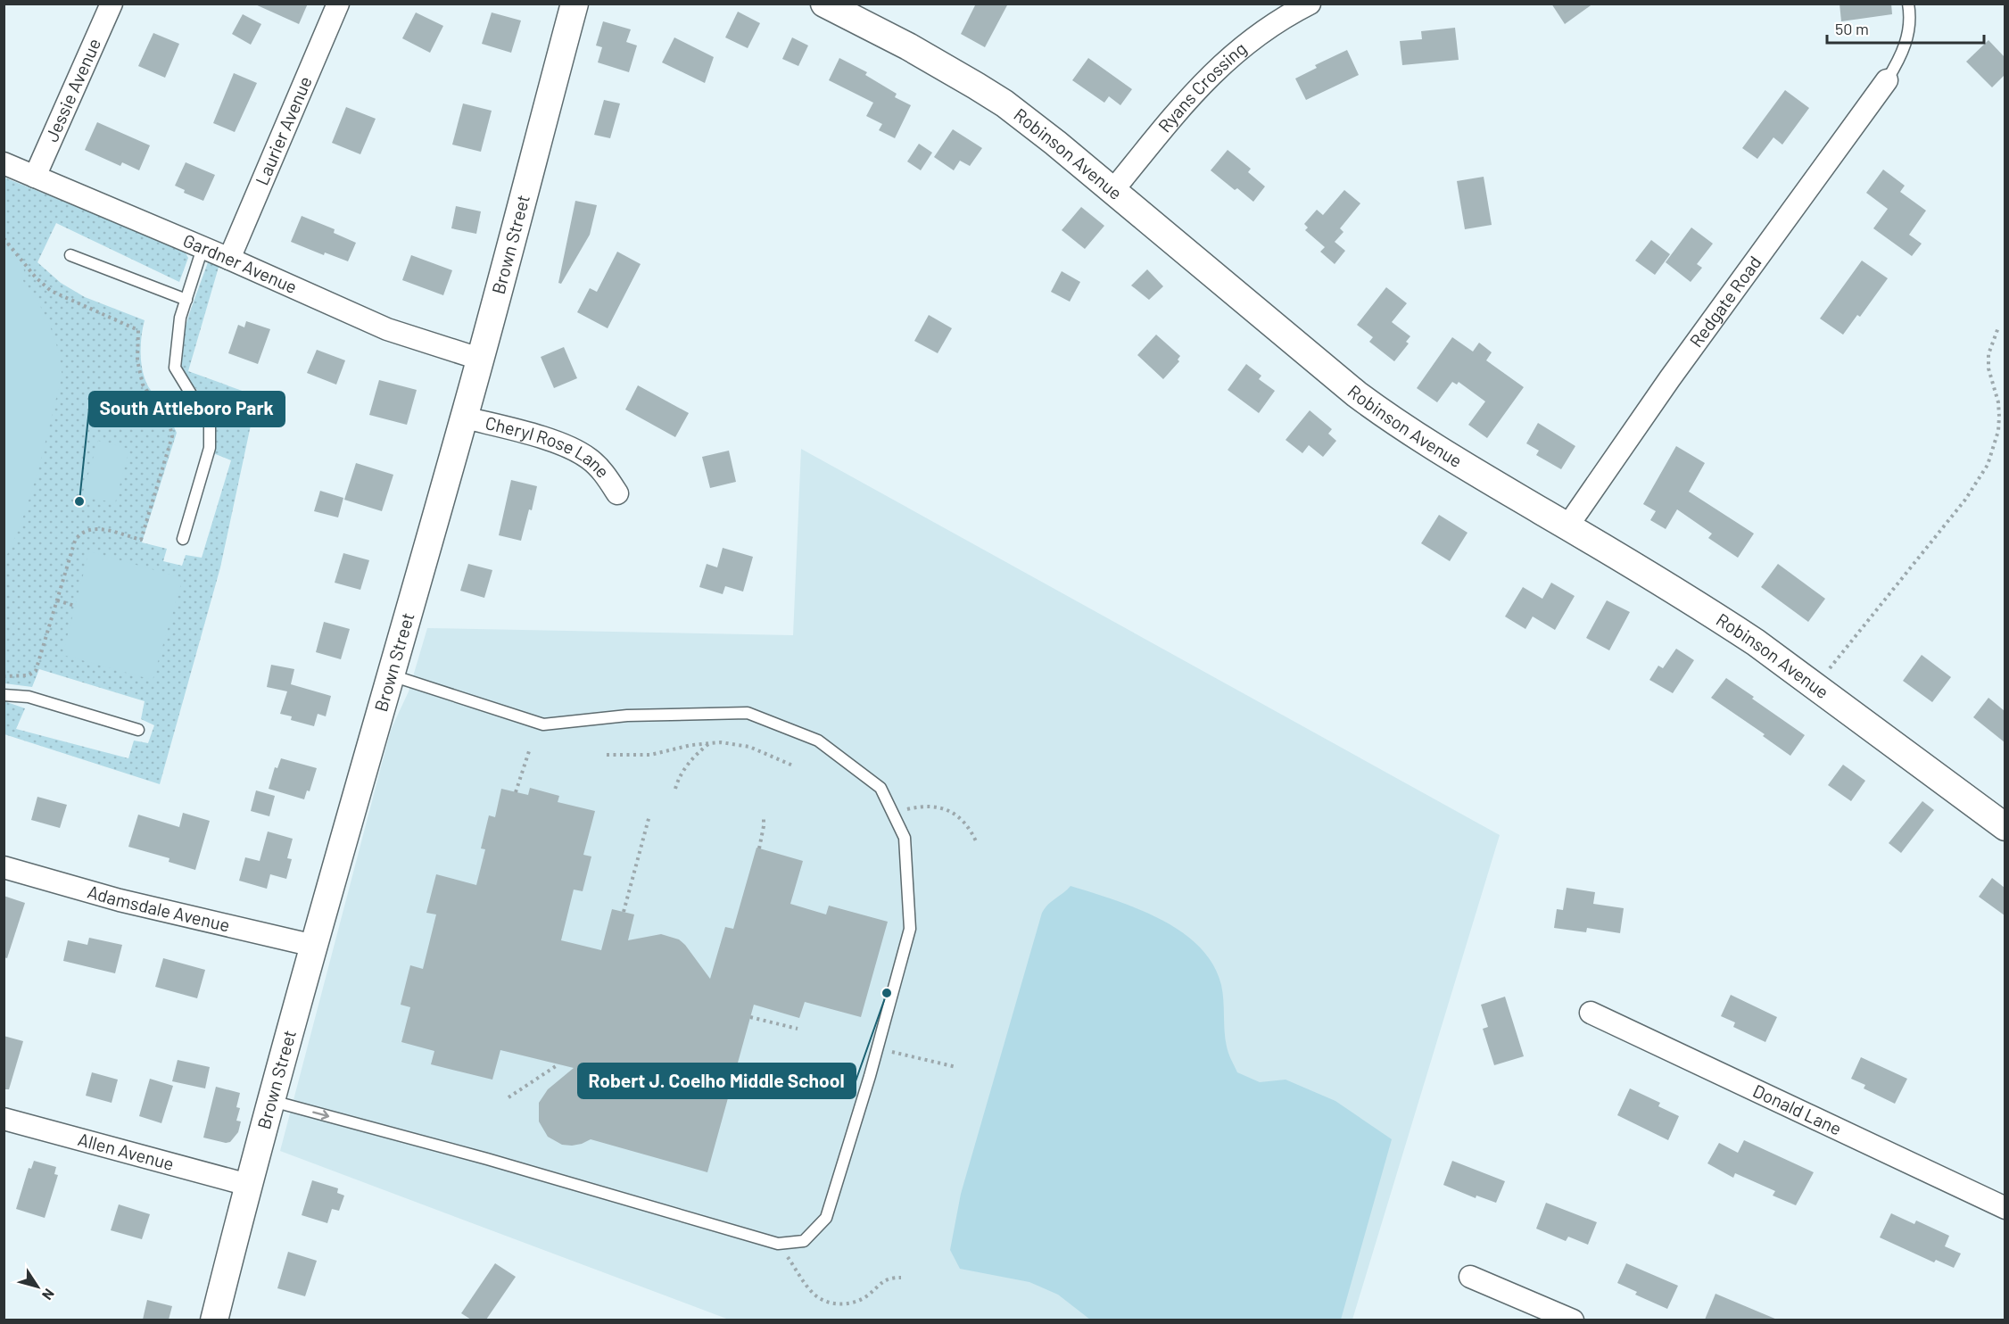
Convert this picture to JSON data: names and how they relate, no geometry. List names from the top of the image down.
{
  "streets": {
    "street": [
      "Ryans Crossing",
      "Jessie Avenue",
      "Laurier Avenue",
      "Robinson Avenue",
      "Brown Street",
      "Gardner Avenue",
      "Redgate Road",
      "Cheryl Rose Lane",
      "Adamsdale Avenue",
      "Donald Lane",
      "Allen Avenue"
    ]
  },
  "crossings": [
    ["Ryans Crossing", "Robinson Avenue"],
    ["Jessie Avenue", "Gardner Avenue"],
    ["Laurier Avenue", "Gardner Avenue"],
    ["Robinson Avenue", "Redgate Road"],
    ["Brown Street", "Gardner Avenue"],
    ["Brown Street", "Cheryl Rose Lane"],
    ["Brown Street", "Adamsdale Avenue"],
    ["Brown Street", "Allen Avenue"]
  ],
  "places": ["South Attleboro Park", "Robert J. Coelho Middle School"],
  "scale_bar": "50 m",
  "north": "bottom right"
}
